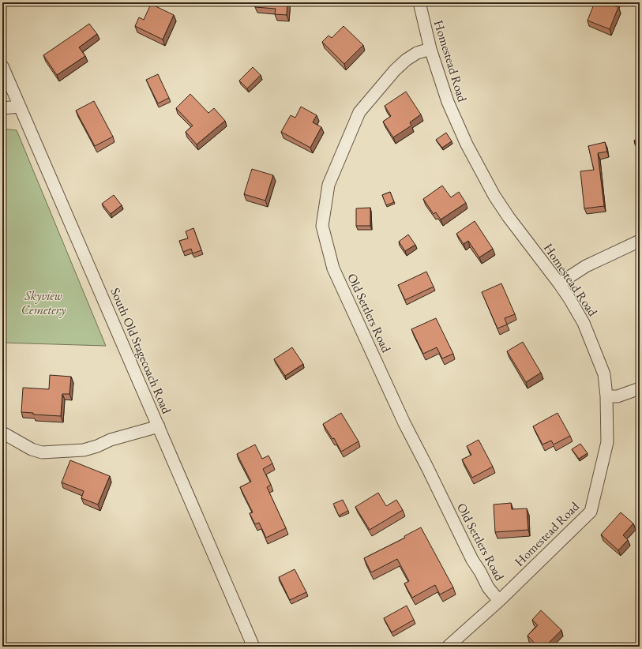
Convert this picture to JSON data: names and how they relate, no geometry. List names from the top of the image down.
{
  "streets": {
    "street": ["Homestead Road", "Old Settlers Road", "South Old Stagecoach Road"]
  },
  "crossings": [
    ["Homestead Road", "Old Settlers Road"]
  ],
  "parks": ["Skyview Cemetery"]
}
